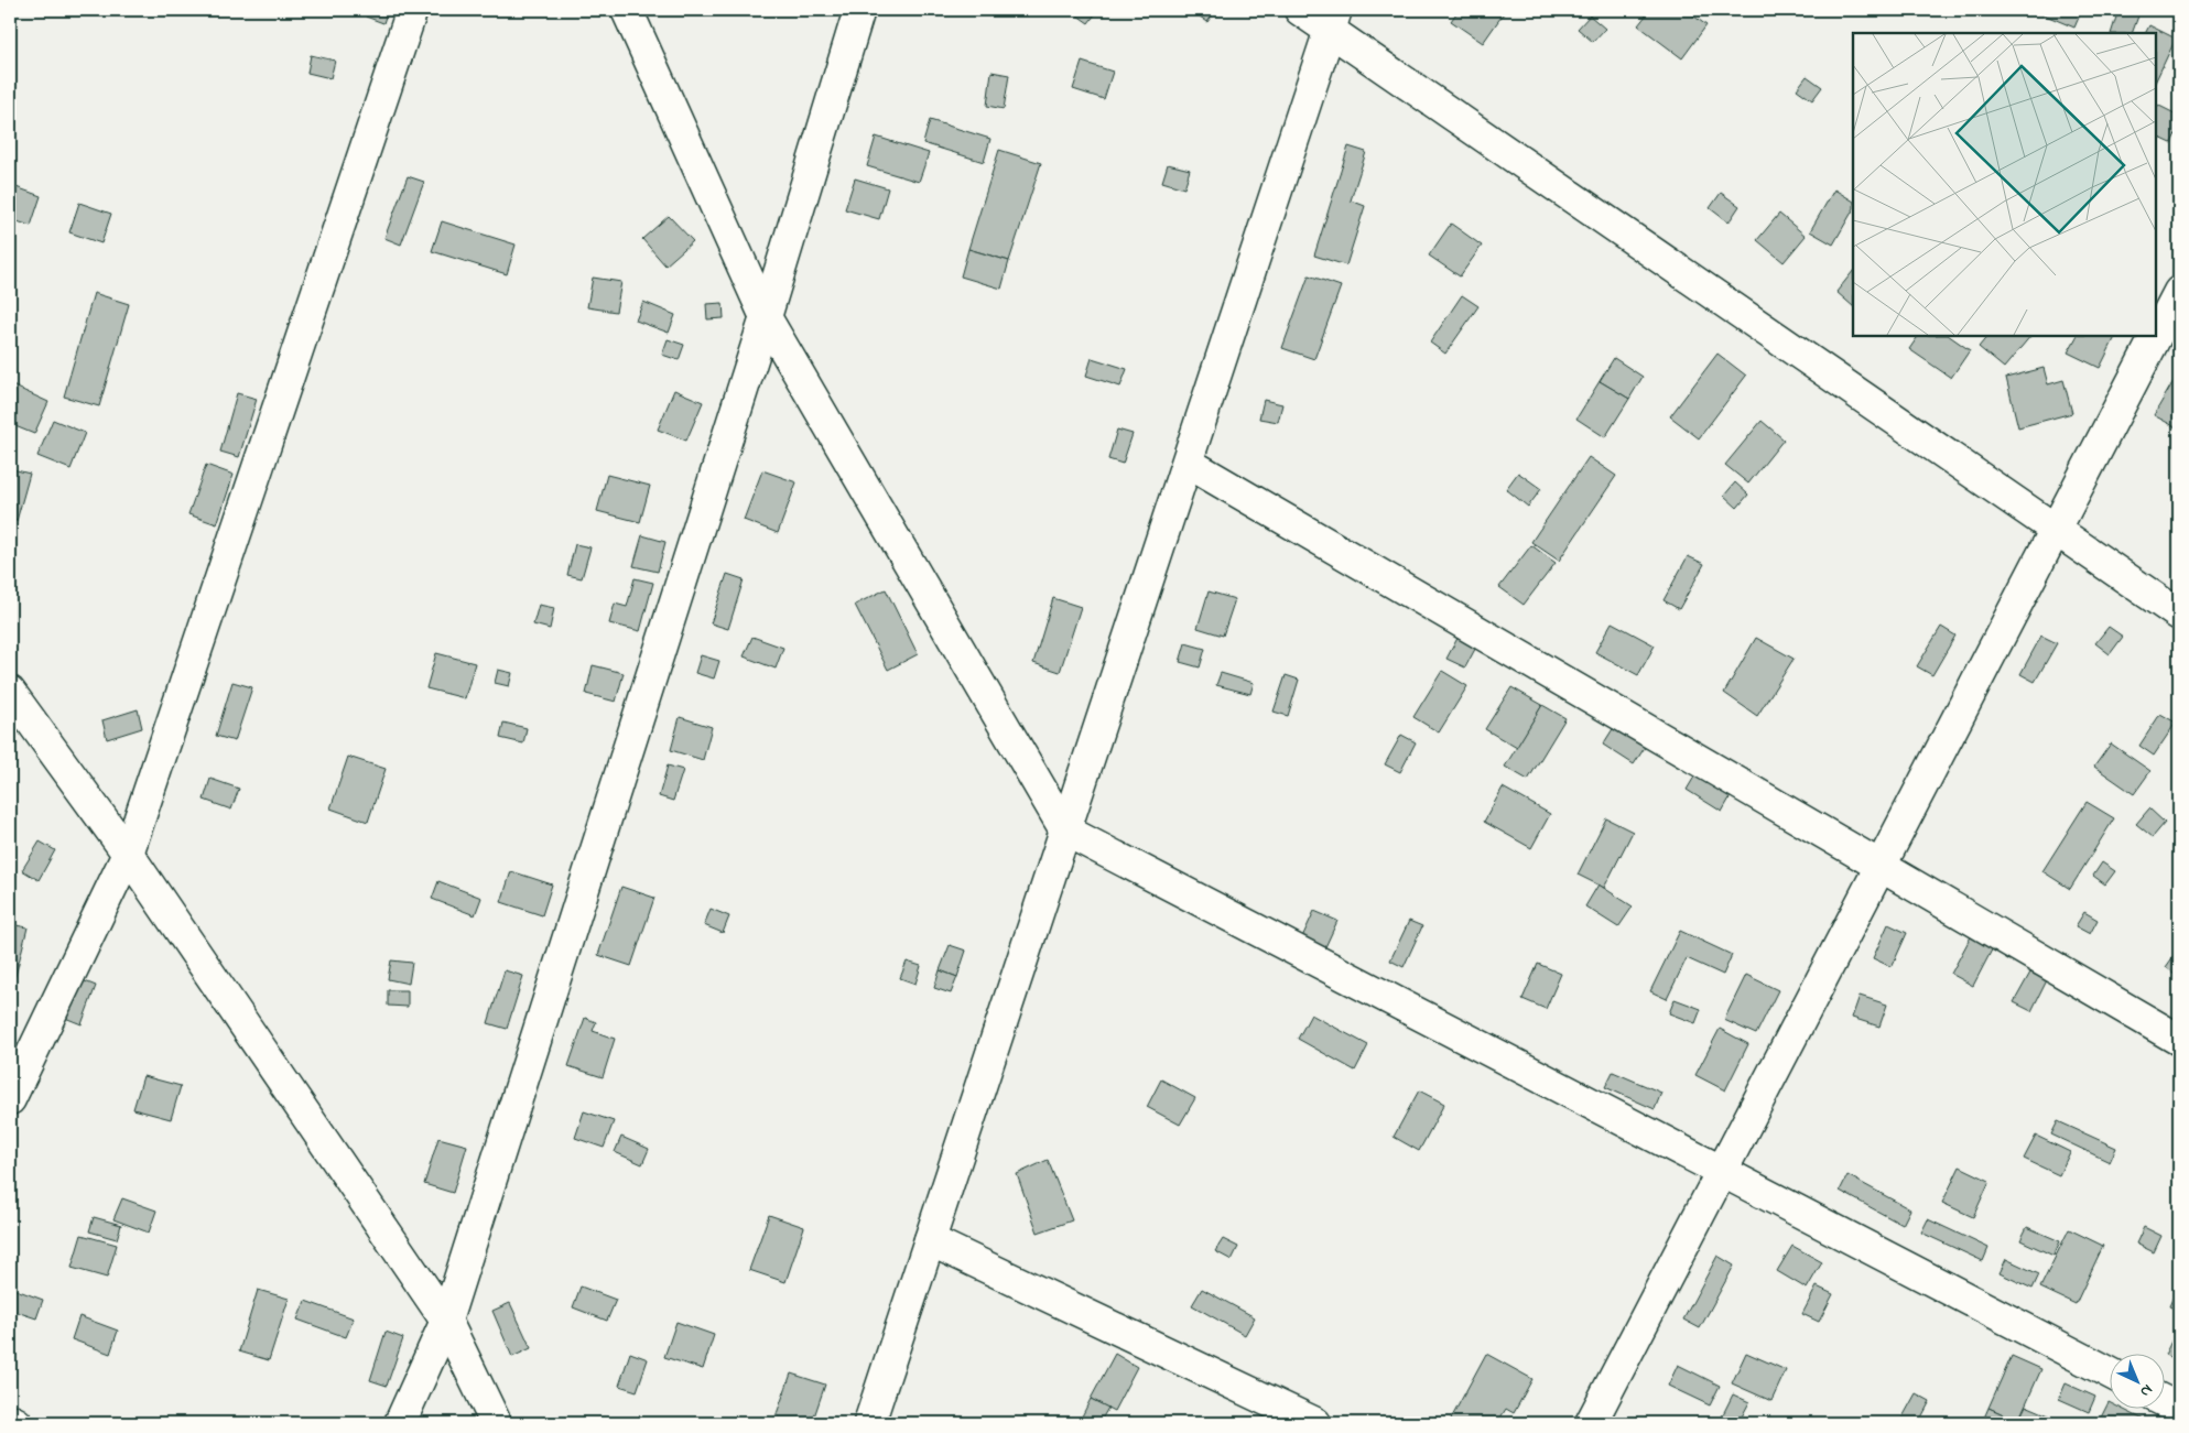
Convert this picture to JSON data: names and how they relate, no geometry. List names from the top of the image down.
{
  "north": "bottom right"
}
